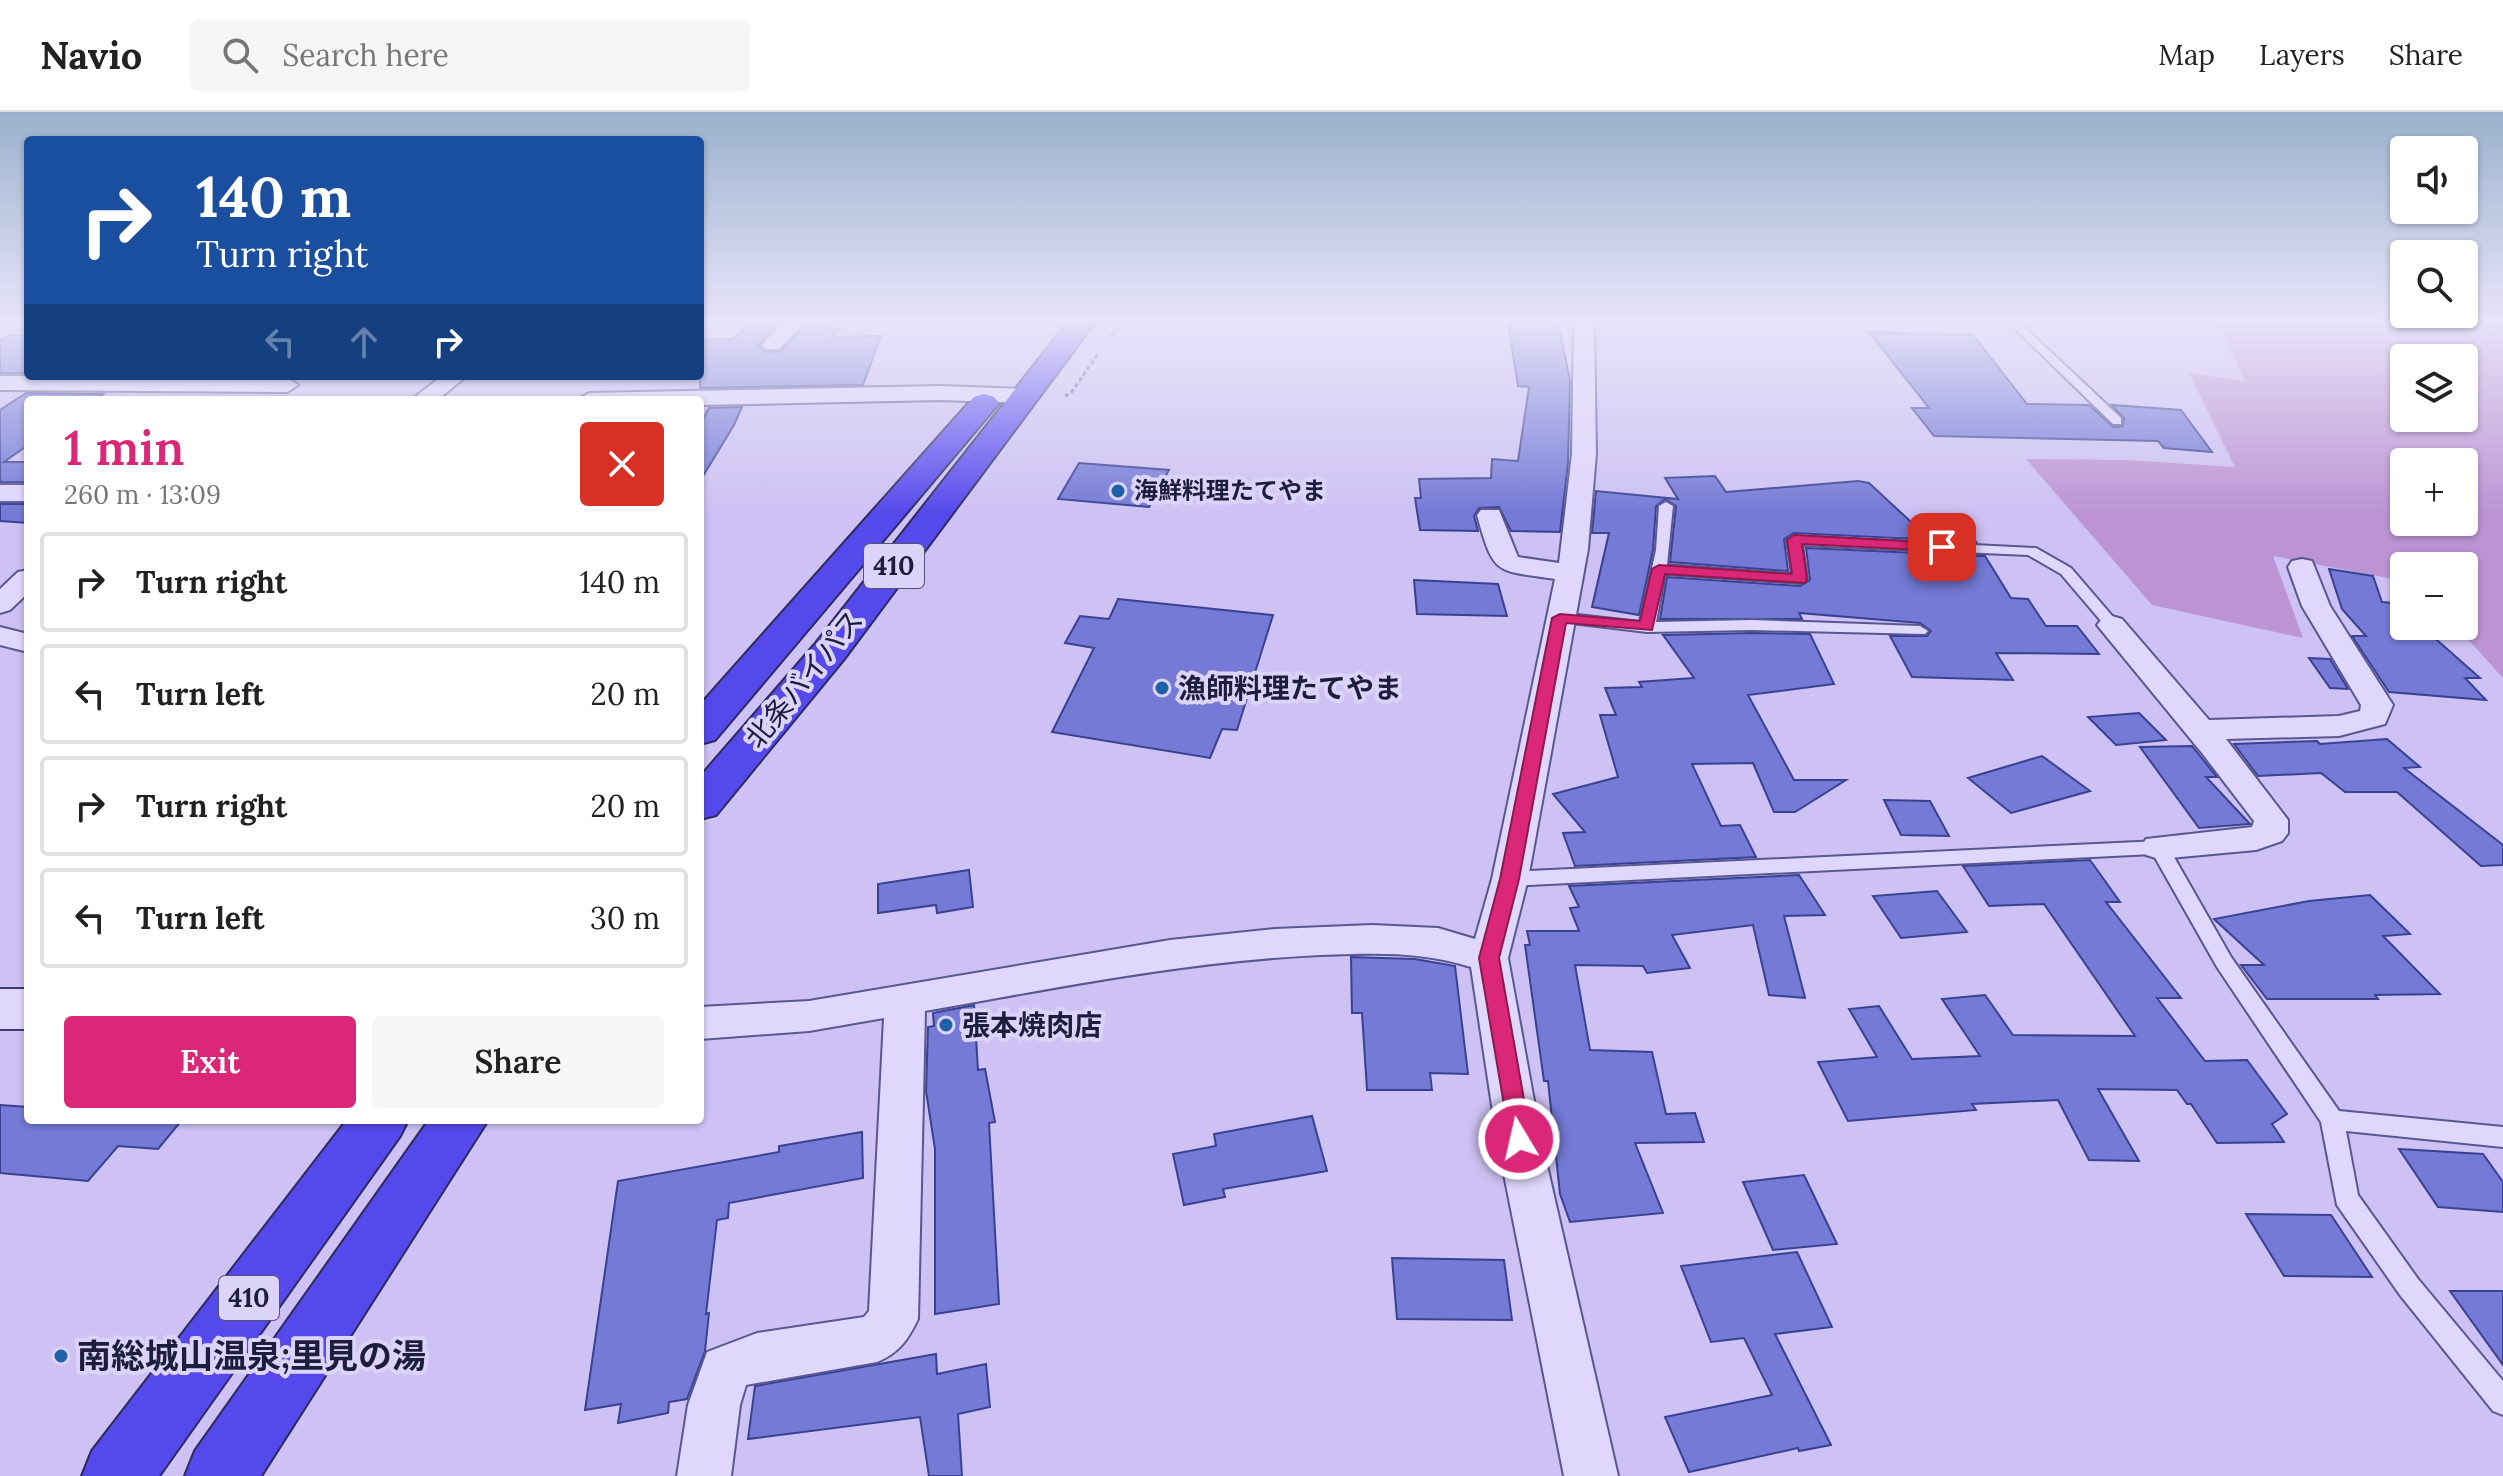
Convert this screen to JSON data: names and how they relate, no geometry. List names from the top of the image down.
{
  "streets": {
    "highway": ["410", "北条バイパス"]
  },
  "places": [
    "海鮮料理たてやま",
    "漁師料理たてやま",
    "張本焼肉店",
    "南総城山温泉;里見の湯"
  ],
  "page": {
    "header": "Navio",
    "search": "Search here",
    "nav": ["Map", "Layers", "Share"],
    "map_buttons": ["+", "−"],
    "turn": ["140 m", "Turn right"],
    "heading": ["1 min", "260 m · 13:09"],
    "list": [
      {
        "name": "Turn right",
        "value": "140 m"
      },
      {
        "name": "Turn left",
        "value": "20 m"
      },
      {
        "name": "Turn right",
        "value": "20 m"
      },
      {
        "name": "Turn left",
        "value": "30 m"
      }
    ],
    "buttons": ["Exit", "Share"]
  }
}
